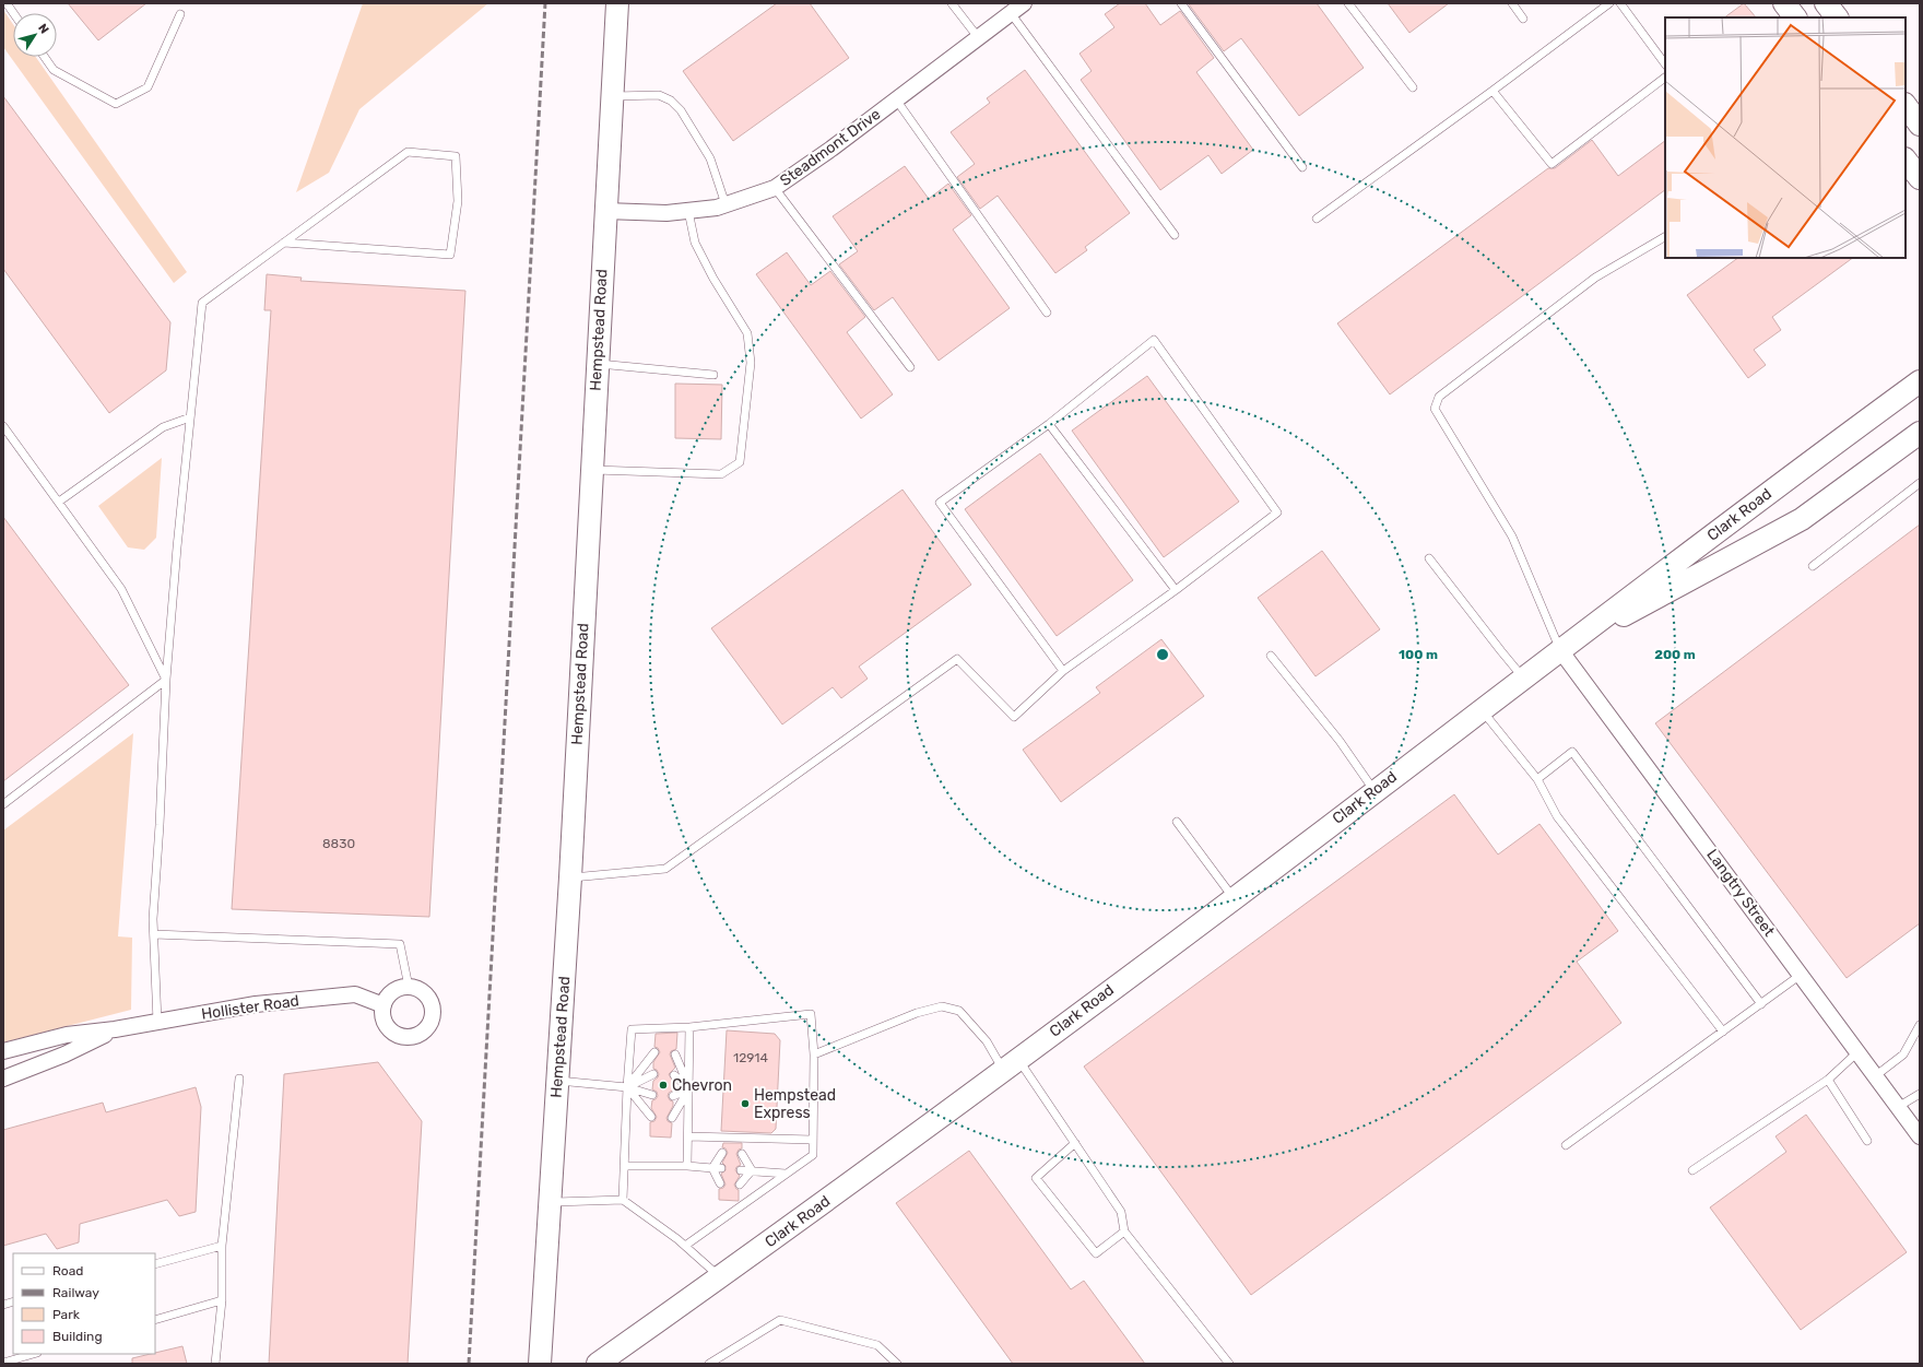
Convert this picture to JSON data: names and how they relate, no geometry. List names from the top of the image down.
{
  "streets": {
    "street": [
      "Steadmont Drive",
      "Hempstead Road",
      "Clark Road",
      "Langtry Street",
      "Hollister Road"
    ]
  },
  "crossings": [
    ["Steadmont Drive", "Hempstead Road"],
    ["Clark Road", "Langtry Street"]
  ],
  "places": ["Chevron", "Hempstead Express"],
  "house_numbers": ["8830", "12914"],
  "legend": [
    "Road",
    "Railway",
    "Park",
    "Building"
  ],
  "north": "top right",
  "rings": ["100 m", "200 m"]
}
